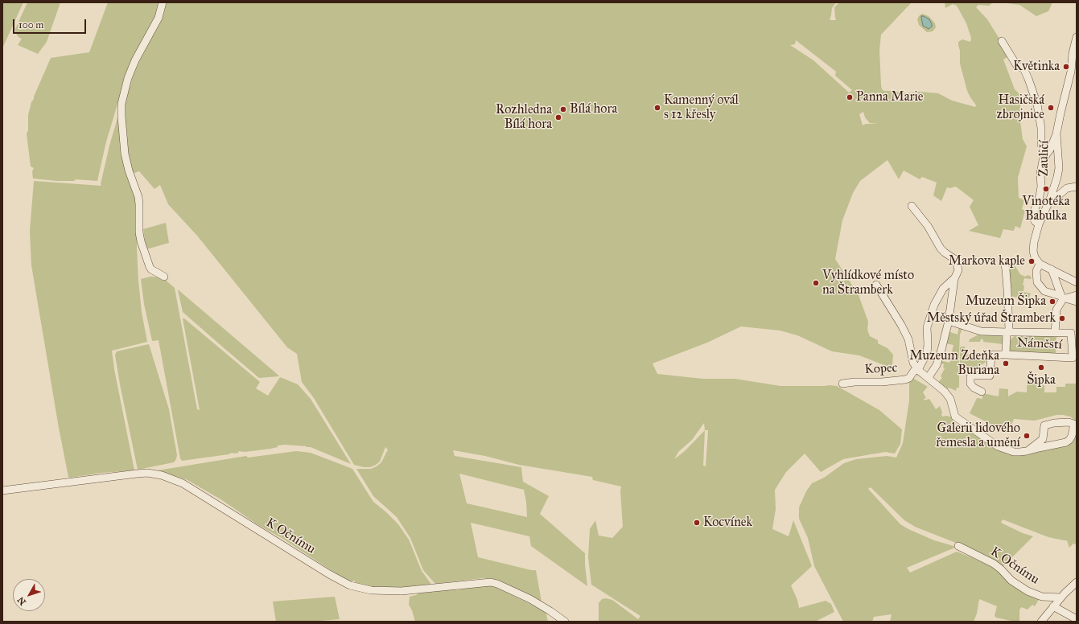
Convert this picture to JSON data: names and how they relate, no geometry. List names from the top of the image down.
{
  "streets": {
    "street": [
      "Zauličí",
      "Náměstí",
      "Kopec",
      "K Očnímu"
    ]
  },
  "crossings": [
    ["Náměstí", "Kopec"]
  ],
  "places": [
    "Květinka",
    "Panna Marie",
    "Kamenný ovál s 12 křesly",
    "Hasičská zbrojnice",
    "Bílá hora",
    "Rozhledna Bílá hora",
    "Vinotéka Babulka",
    "Markova kaple",
    "Vyhlídkové místo na Štramberk",
    "Muzeum Šipka",
    "Městský úřad Štramberk",
    "Muzeum Zdeňka Buriana",
    "Šipka",
    "Galerii lidového řemesla a umění",
    "Kocvínek"
  ],
  "scale_bar": "100 m",
  "north": "bottom left"
}
